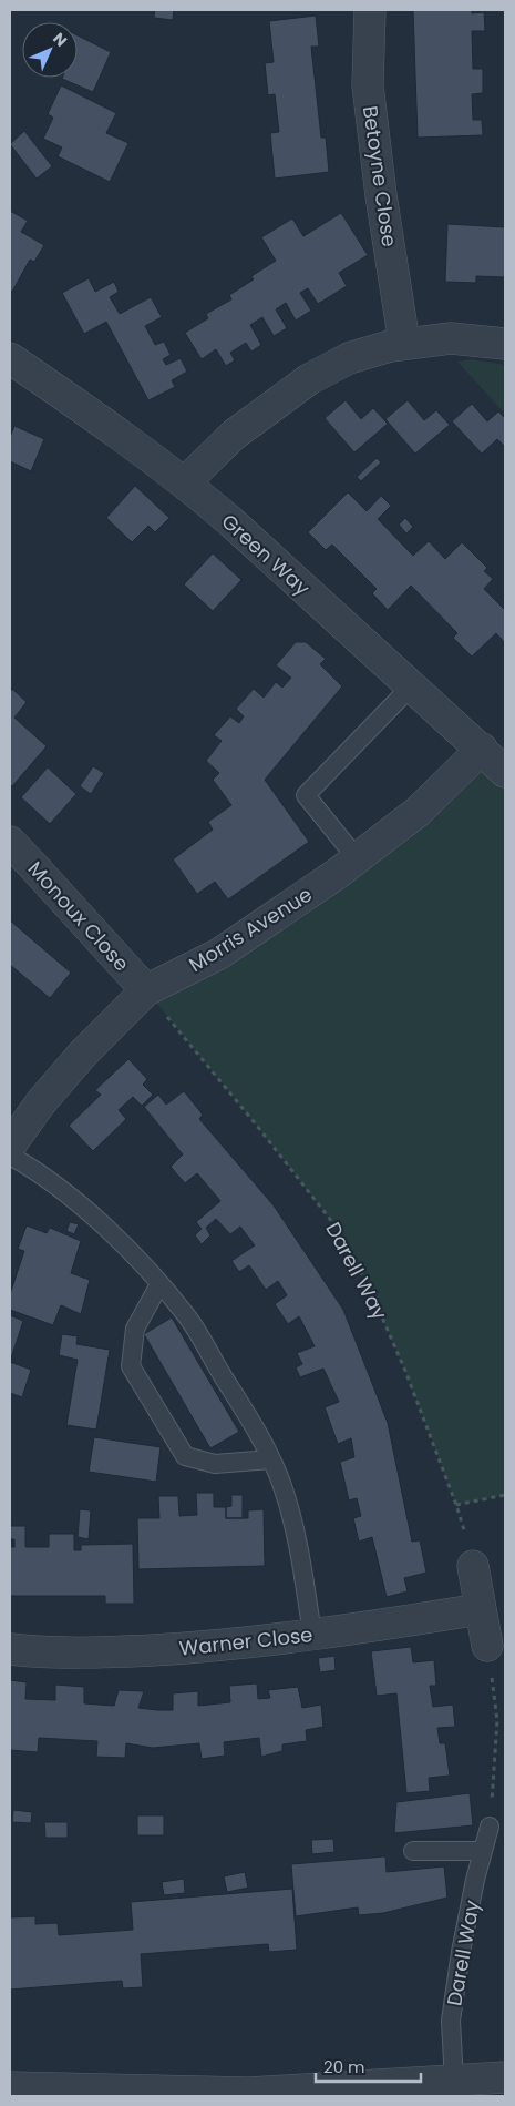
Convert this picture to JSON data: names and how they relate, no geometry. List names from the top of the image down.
{
  "streets": {
    "street": [
      "Betoyne Close",
      "Green Way",
      "Monoux Close",
      "Morris Avenue",
      "Warner Close"
    ],
    "lane": ["Darell Way"]
  },
  "crossings": [
    ["Green Way", "Morris Avenue"],
    ["Monoux Close", "Morris Avenue"],
    ["Monoux Close", "Darell Way"],
    ["Morris Avenue", "Darell Way"]
  ],
  "scale_bar": "20 m",
  "north": "top right"
}
